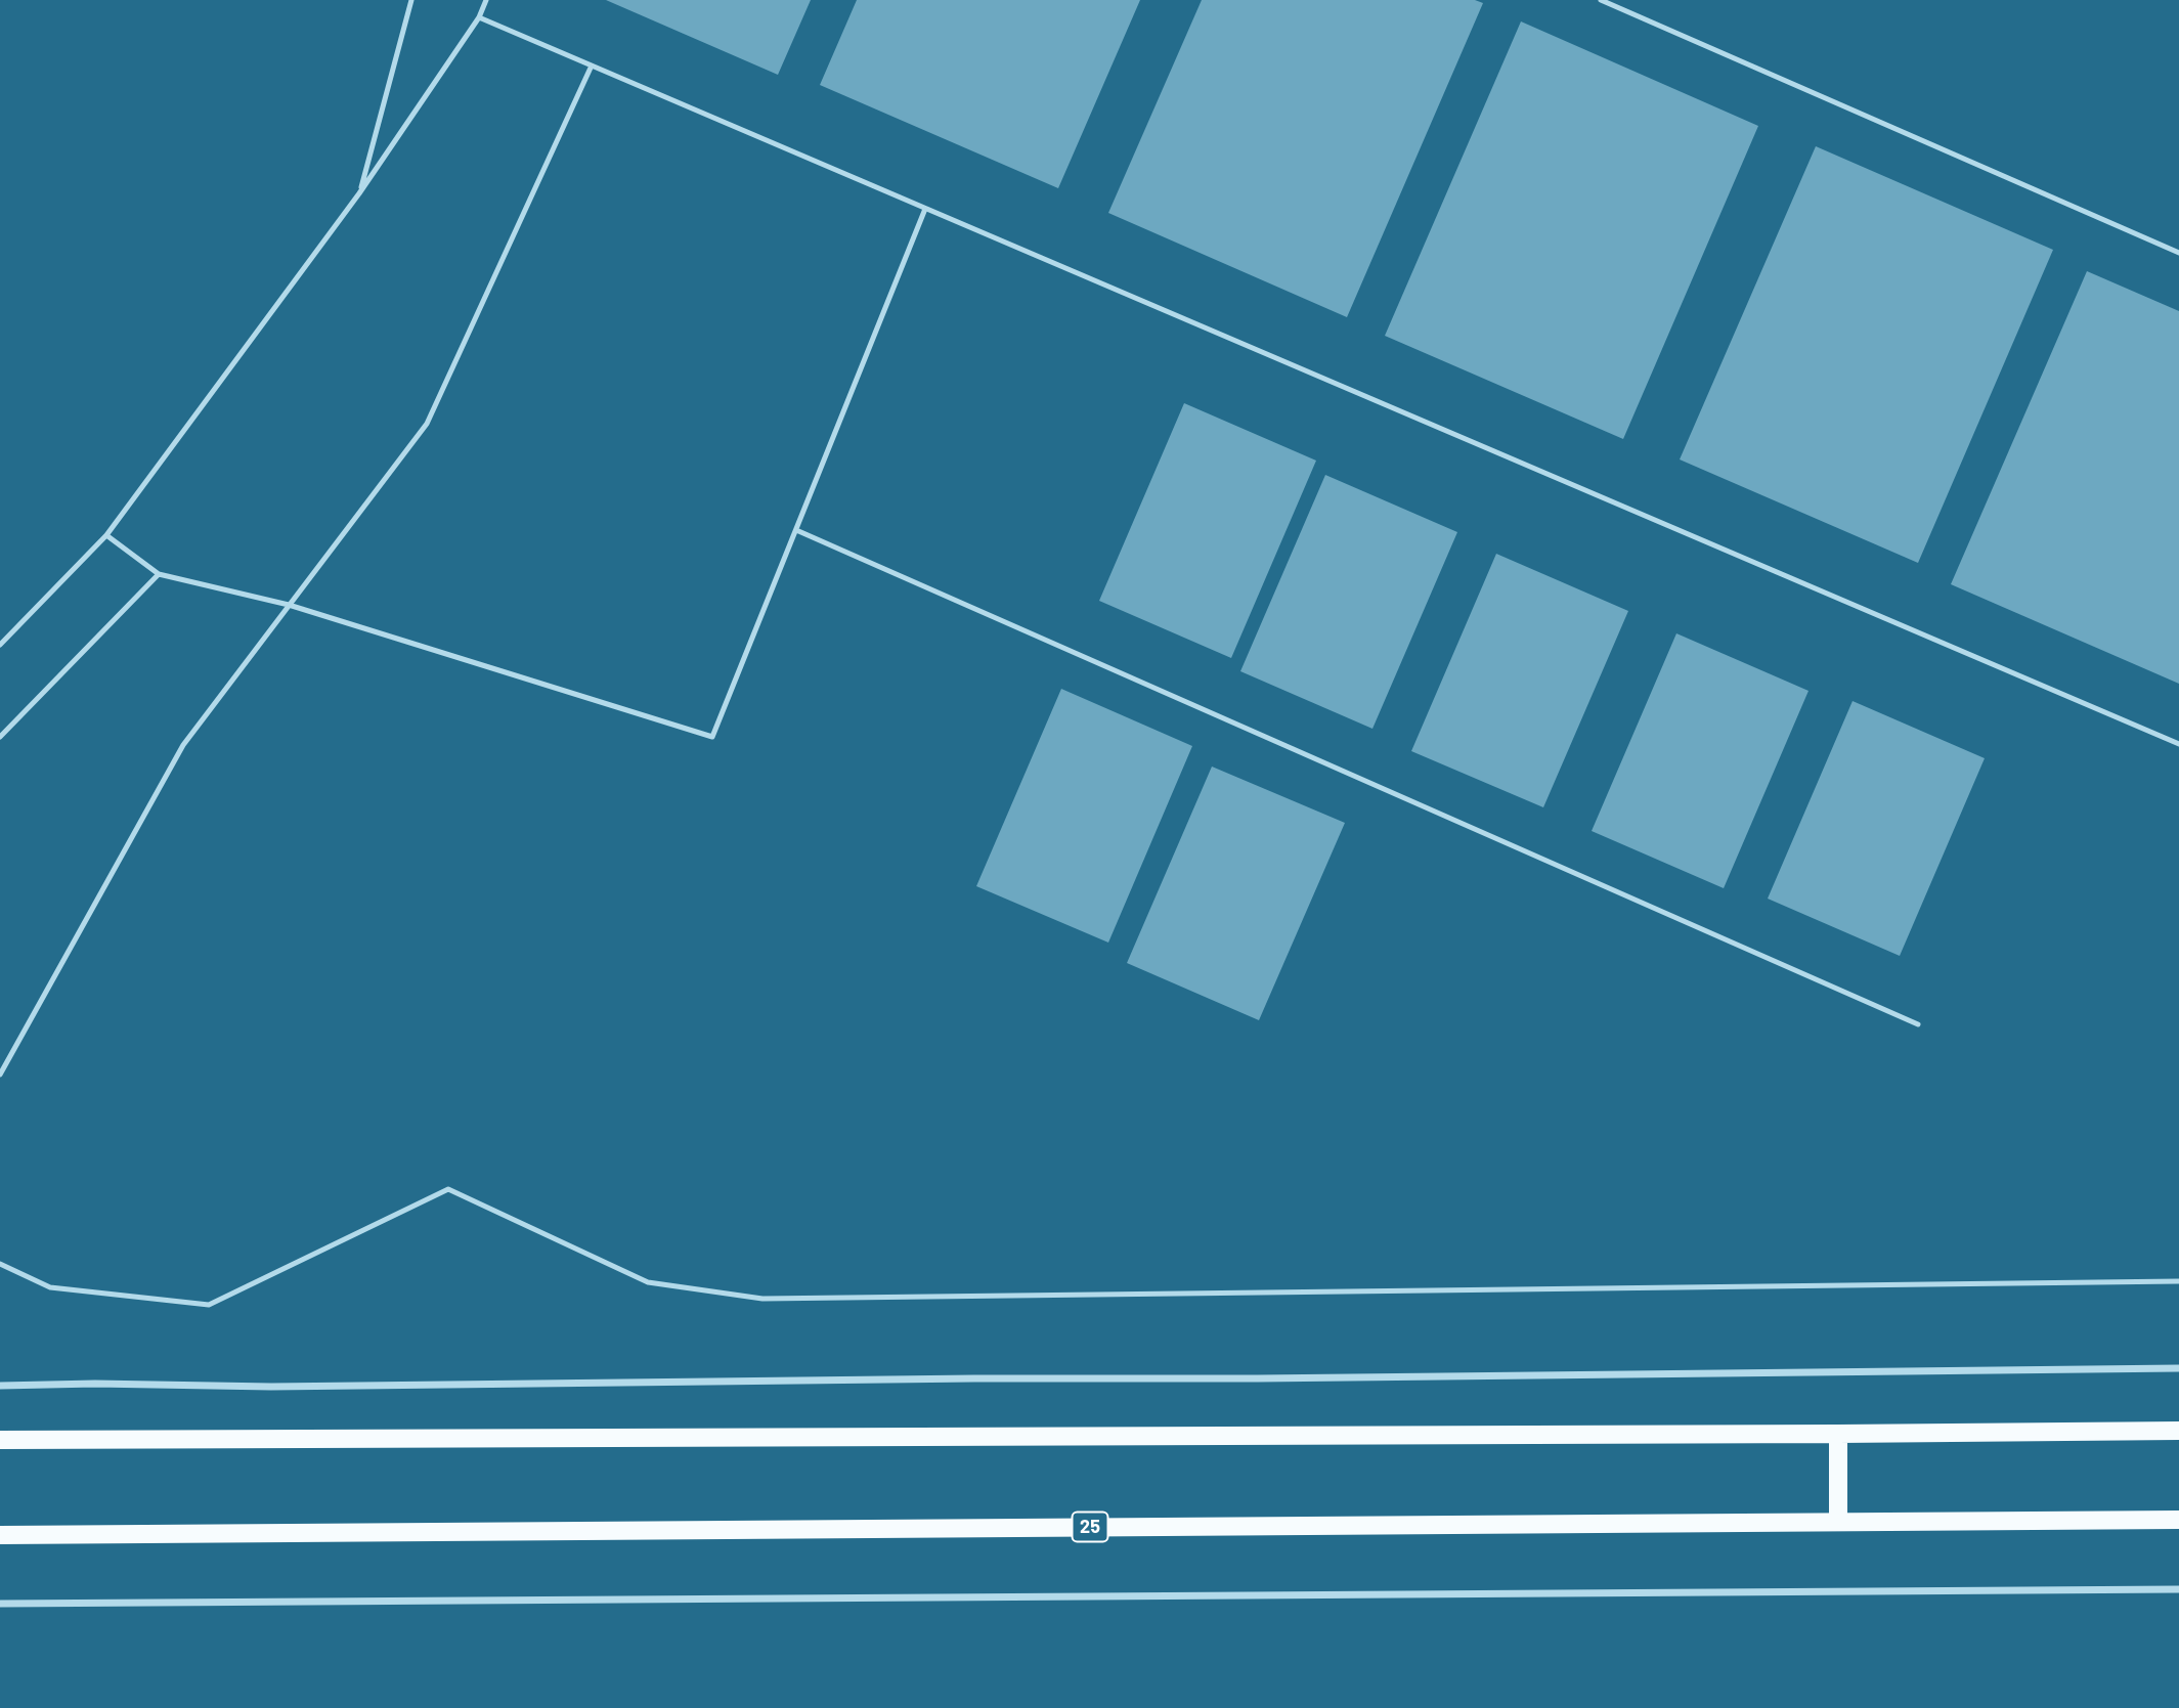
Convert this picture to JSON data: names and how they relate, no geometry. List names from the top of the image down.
{
  "streets": {
    "main road": ["25"]
  }
}
